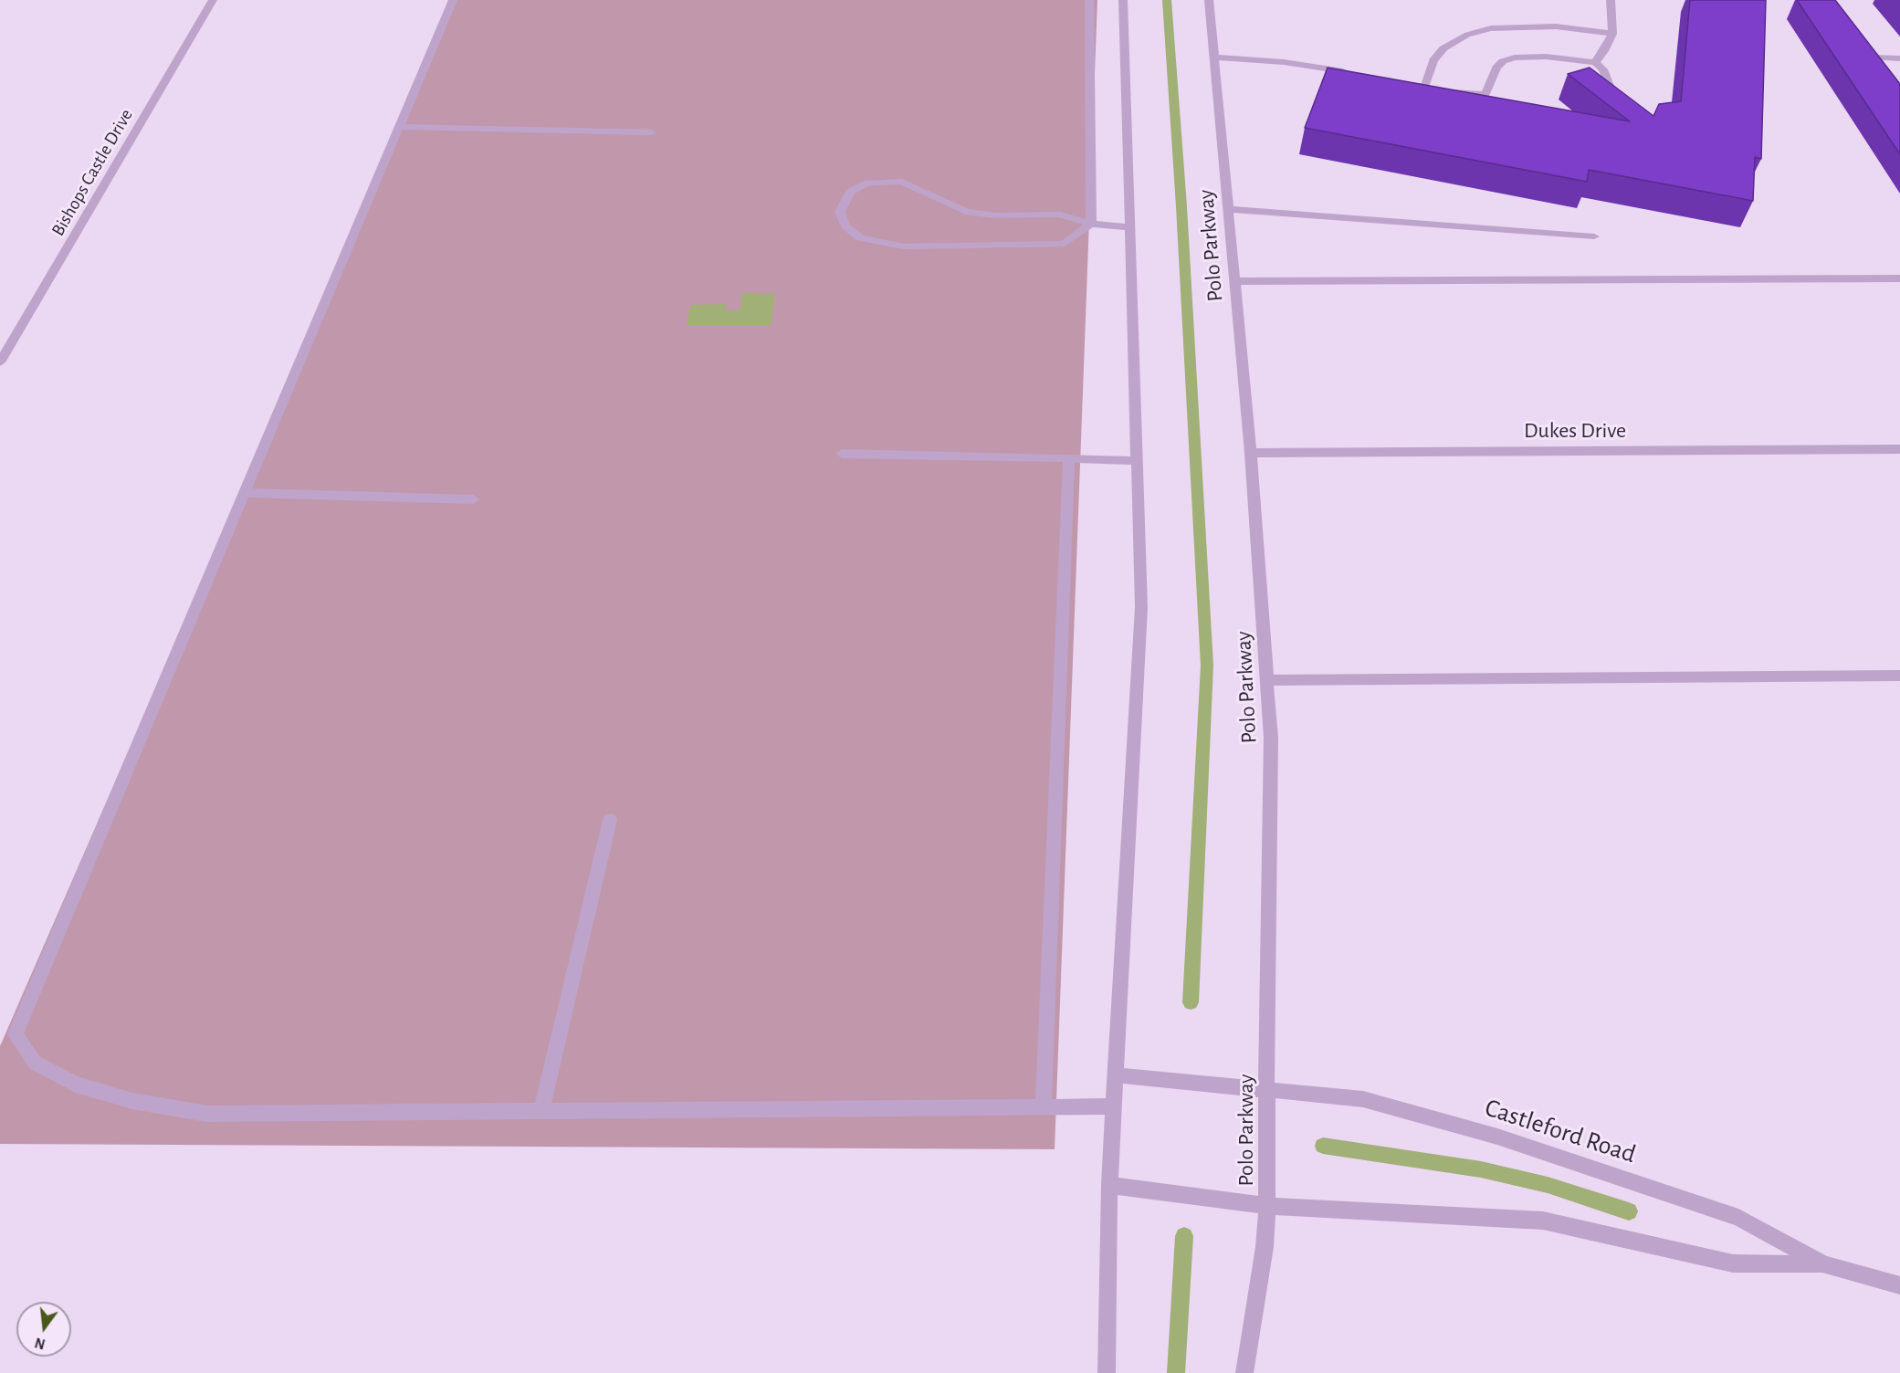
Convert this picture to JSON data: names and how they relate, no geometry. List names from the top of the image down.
{
  "streets": {
    "street": [
      "Bishops Castle Drive",
      "Polo Parkway",
      "Dukes Drive",
      "Castleford Road"
    ]
  },
  "crossings": [
    ["Polo Parkway", "Dukes Drive"],
    ["Polo Parkway", "Castleford Road"]
  ],
  "north": "bottom"
}
